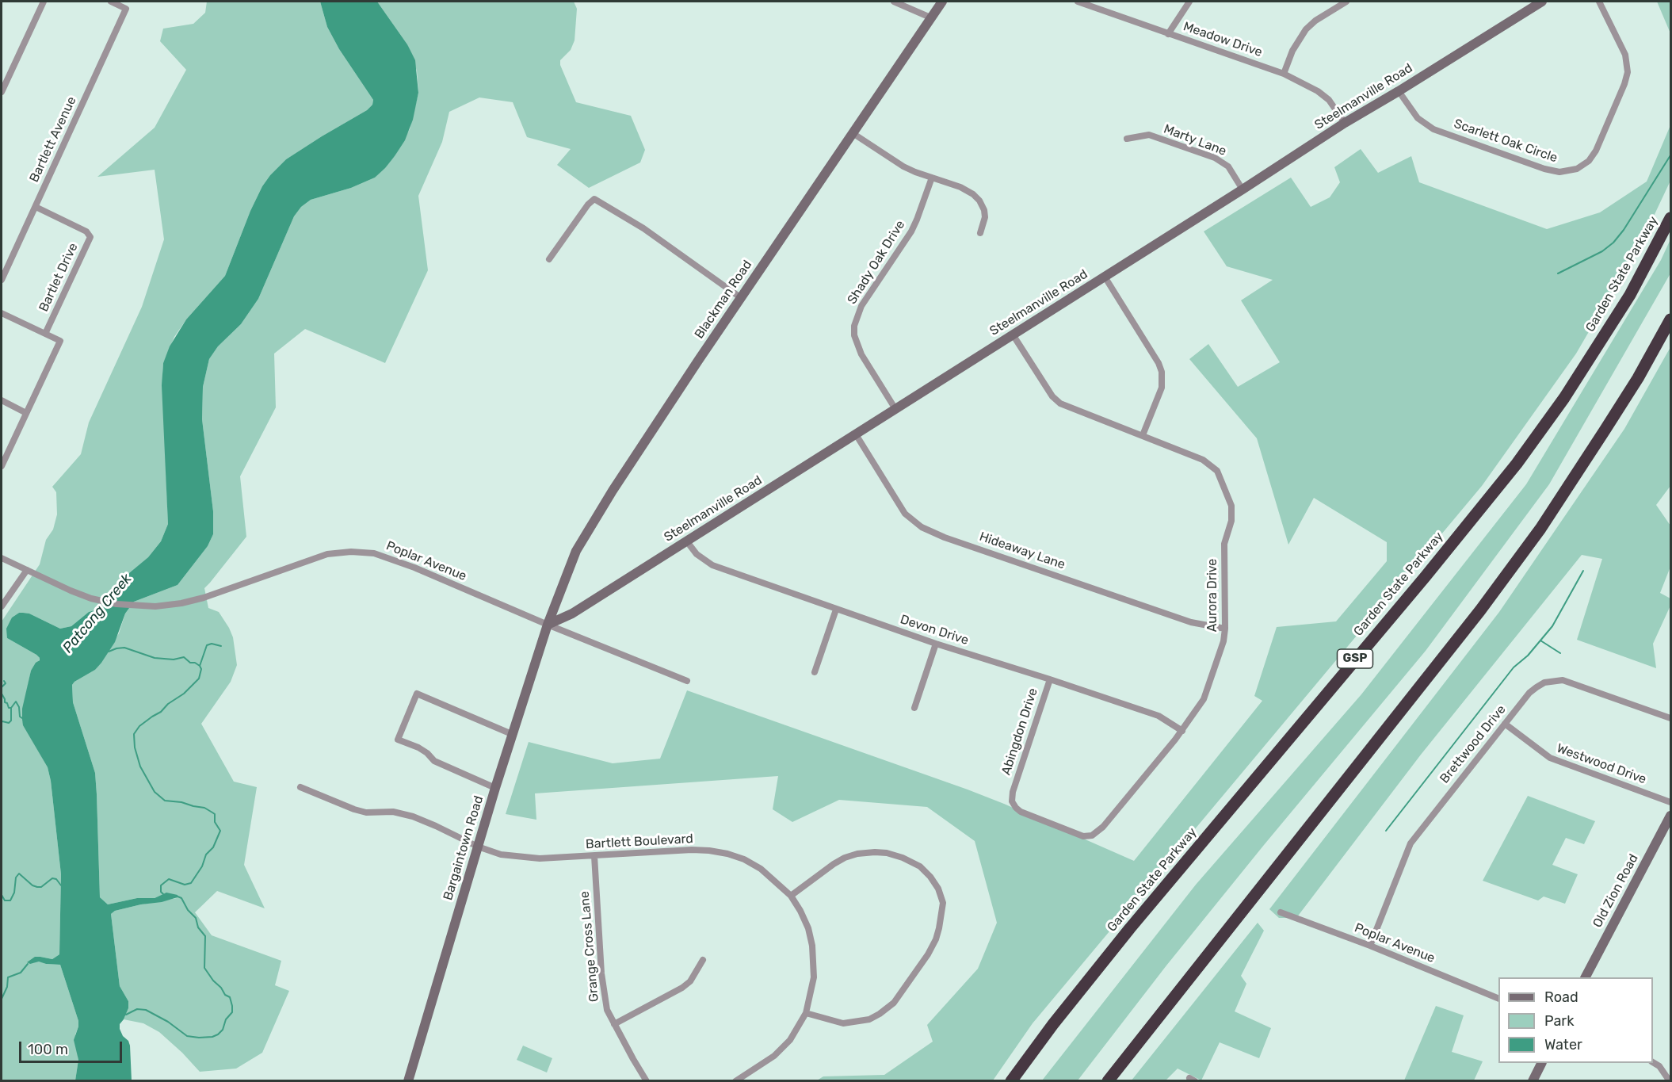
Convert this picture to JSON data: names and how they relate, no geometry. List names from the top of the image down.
{
  "streets": {
    "highway": ["Garden State Parkway", "GSP"],
    "main road": [
      "Steelmanville Road",
      "Blackman Road",
      "Bargaintown Road",
      "Old Zion Road"
    ],
    "street": [
      "Meadow Drive",
      "Bartlett Avenue",
      "Marty Lane",
      "Scarlett Oak Circle",
      "Shady Oak Drive",
      "Bartlet Drive",
      "Hideaway Lane",
      "Poplar Avenue",
      "Aurora Drive",
      "Devon Drive",
      "Abingdon Drive",
      "Brettwood Drive",
      "Westwood Drive",
      "Bartlett Boulevard",
      "Grange Cross Lane"
    ]
  },
  "crossings": [
    ["Meadow Drive", "Steelmanville Road"],
    ["Steelmanville Road", "Marty Lane"],
    ["Steelmanville Road", "Scarlett Oak Circle"],
    ["Steelmanville Road", "Shady Oak Drive"],
    ["Steelmanville Road", "Blackman Road"],
    ["Steelmanville Road", "Hideaway Lane"],
    ["Steelmanville Road", "Poplar Avenue"],
    ["Steelmanville Road", "Aurora Drive"],
    ["Steelmanville Road", "Devon Drive"],
    ["Steelmanville Road", "Bargaintown Road"],
    ["Bartlett Avenue", "Bartlet Drive"],
    ["Blackman Road", "Poplar Avenue"],
    ["Blackman Road", "Bargaintown Road"],
    ["Hideaway Lane", "Aurora Drive"],
    ["Poplar Avenue", "Brettwood Drive"],
    ["Poplar Avenue", "Bargaintown Road"],
    ["Aurora Drive", "Devon Drive"],
    ["Aurora Drive", "Abingdon Drive"],
    ["Devon Drive", "Abingdon Drive"],
    ["Brettwood Drive", "Westwood Drive"],
    ["Bartlett Boulevard", "Bargaintown Road"],
    ["Bartlett Boulevard", "Grange Cross Lane"]
  ],
  "water": ["Patcong Creek"],
  "legend": ["Road", "Park", "Water"],
  "scale_bar": "100 m"
}
